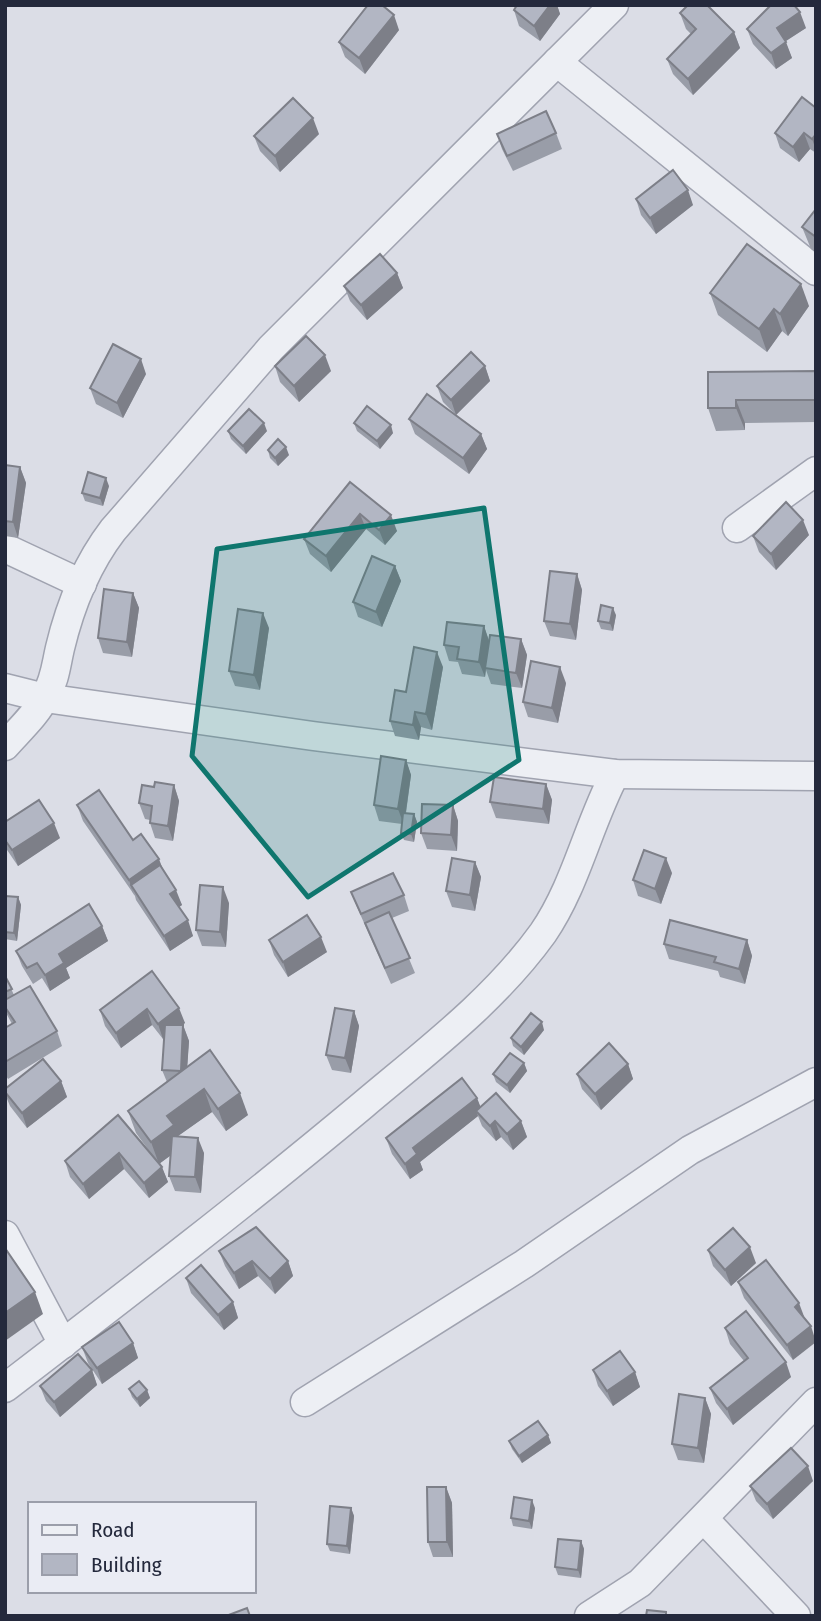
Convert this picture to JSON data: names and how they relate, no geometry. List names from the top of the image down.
{
  "legend": ["Road", "Building"]
}
